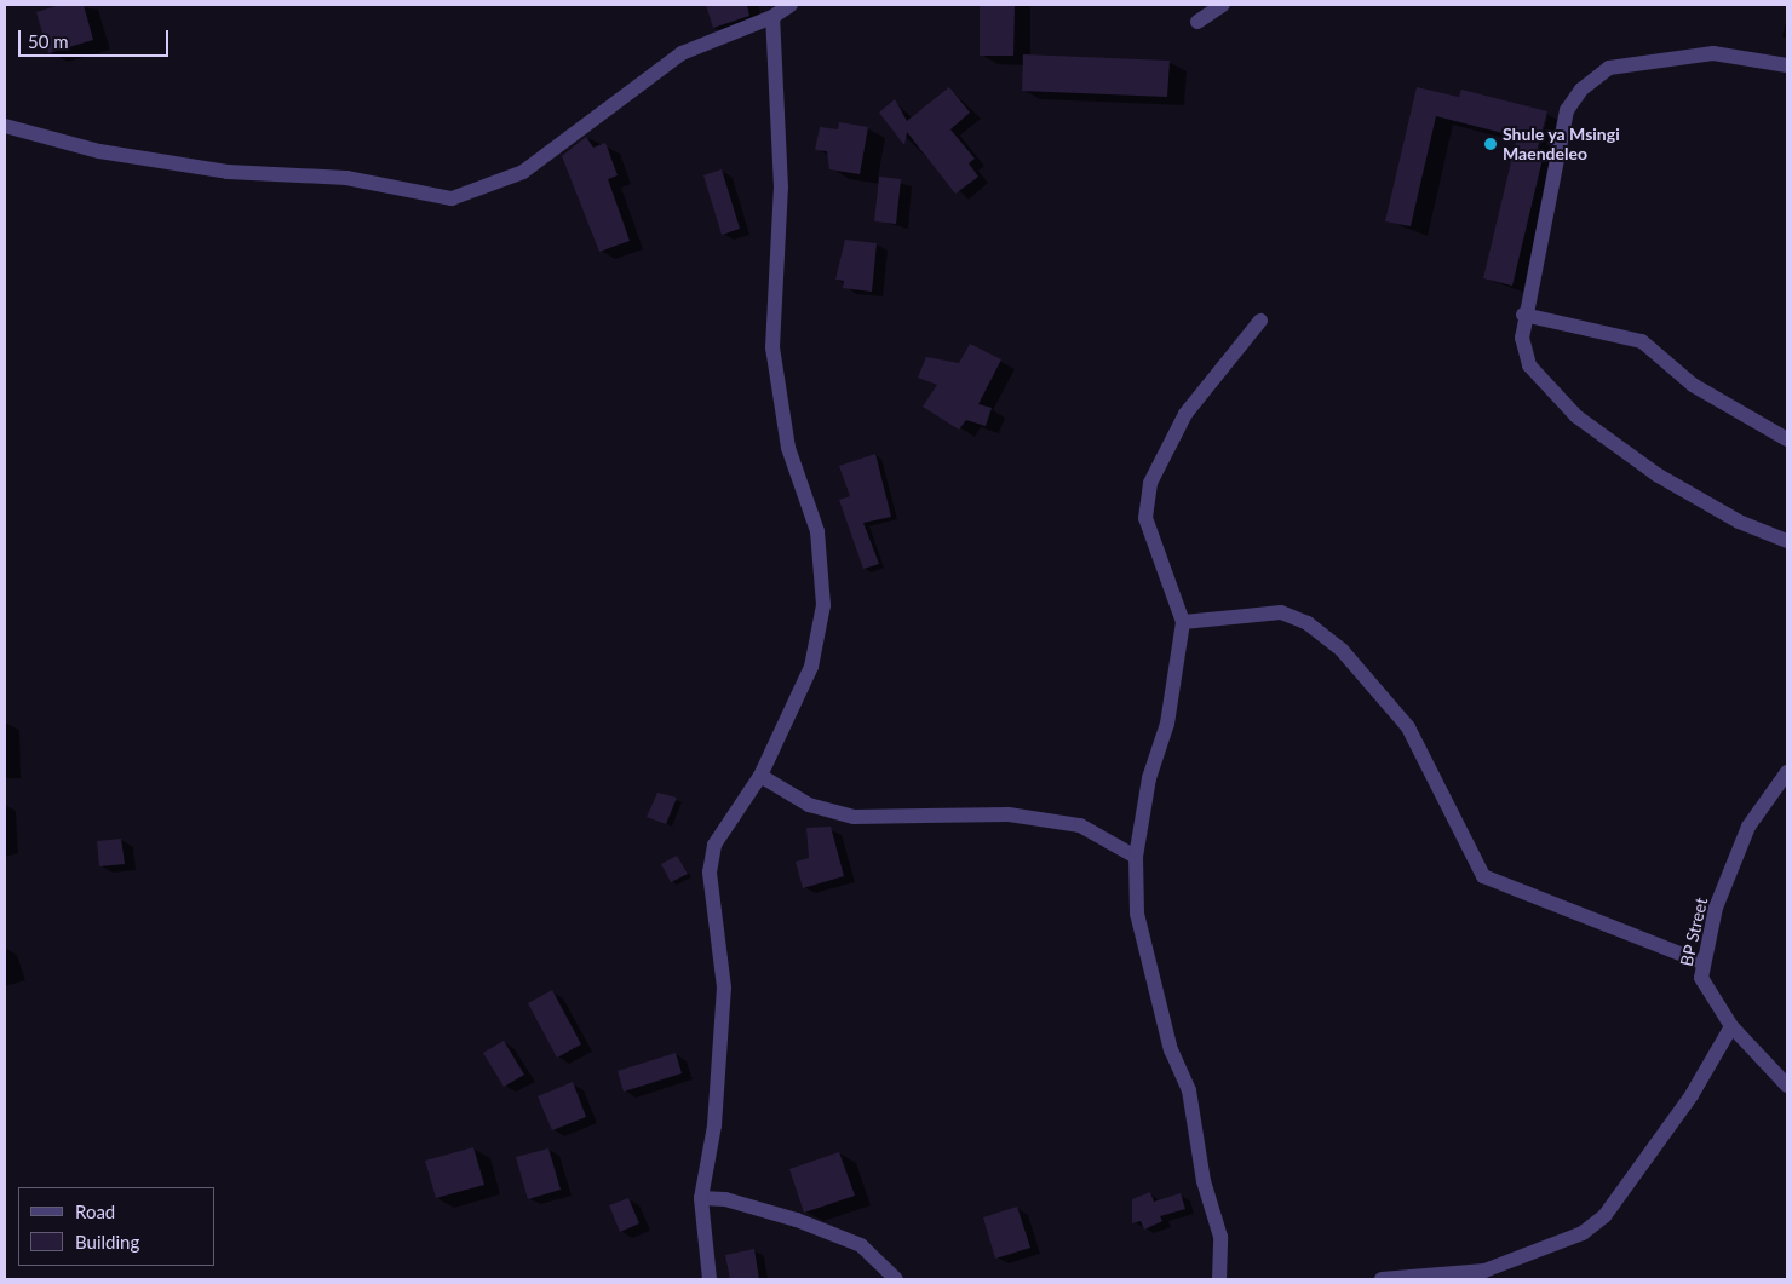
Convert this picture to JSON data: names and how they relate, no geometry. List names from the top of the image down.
{
  "streets": {
    "street": ["BP Street"]
  },
  "places": ["Shule ya Msingi Maendeleo"],
  "legend": ["Road", "Building"],
  "scale_bar": "50 m"
}
